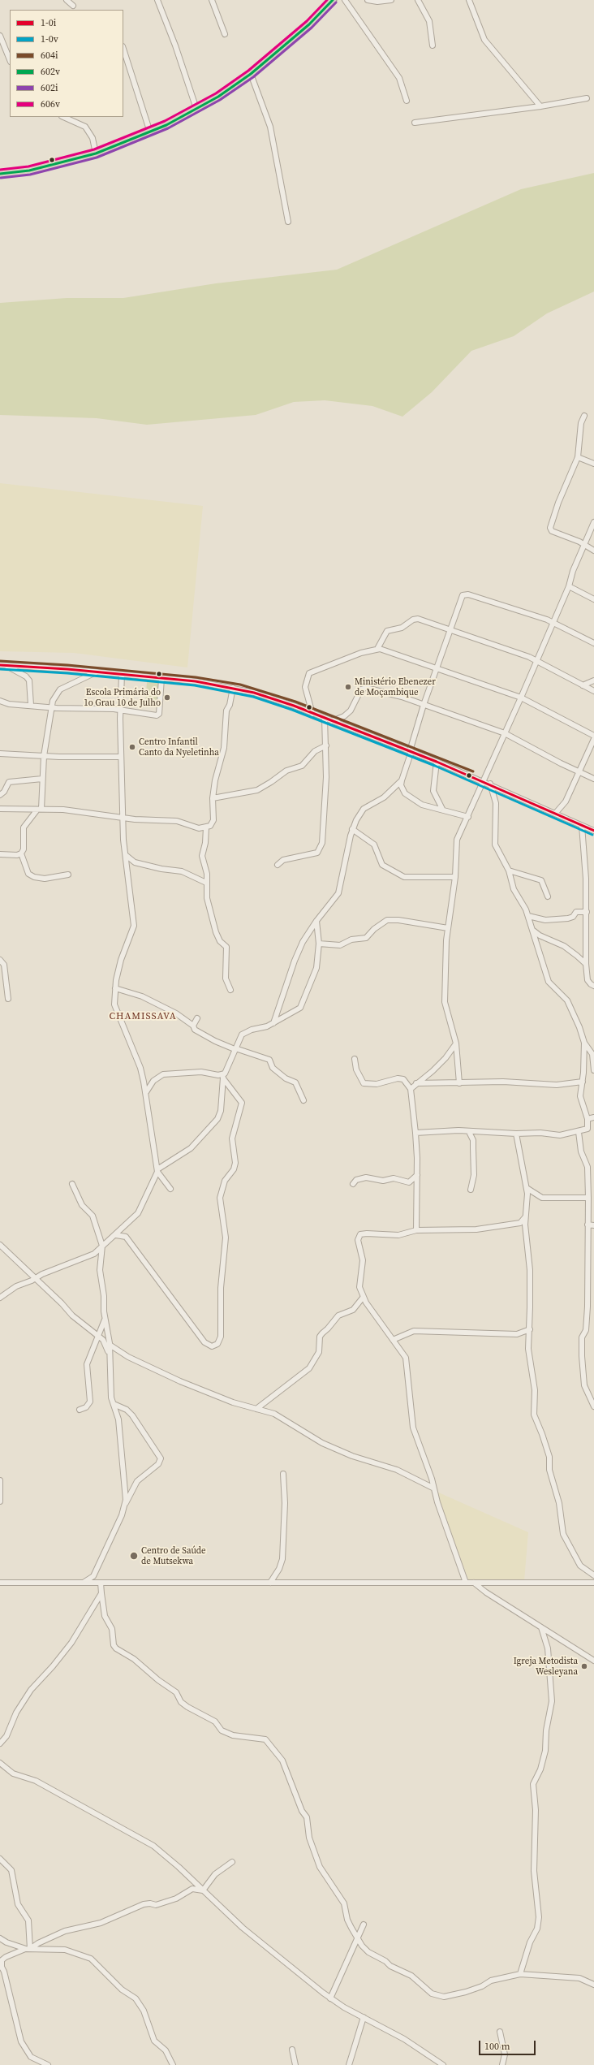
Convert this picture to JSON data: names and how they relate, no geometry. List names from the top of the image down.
{
  "districts": ["CHAMISSAVA"],
  "places": [
    "Ministério Ebenezer de Moçambique",
    "Escola Primária do 1o Grau 10 de Julho",
    "Centro Infantil Canto da Nyeletinha",
    "Centro de Saúde de Mutsekwa",
    "Igreja Metodista Wesleyana"
  ],
  "lines": [
    "transit line 602v",
    "transit line 606v",
    "transit line 602i",
    "transit line 604i",
    "transit line 1-0i",
    "transit line 1-0v"
  ],
  "legend": [
    "1-0i",
    "1-0v",
    "604i",
    "602v",
    "602i",
    "606v"
  ],
  "scale_bar": "100 m"
}
